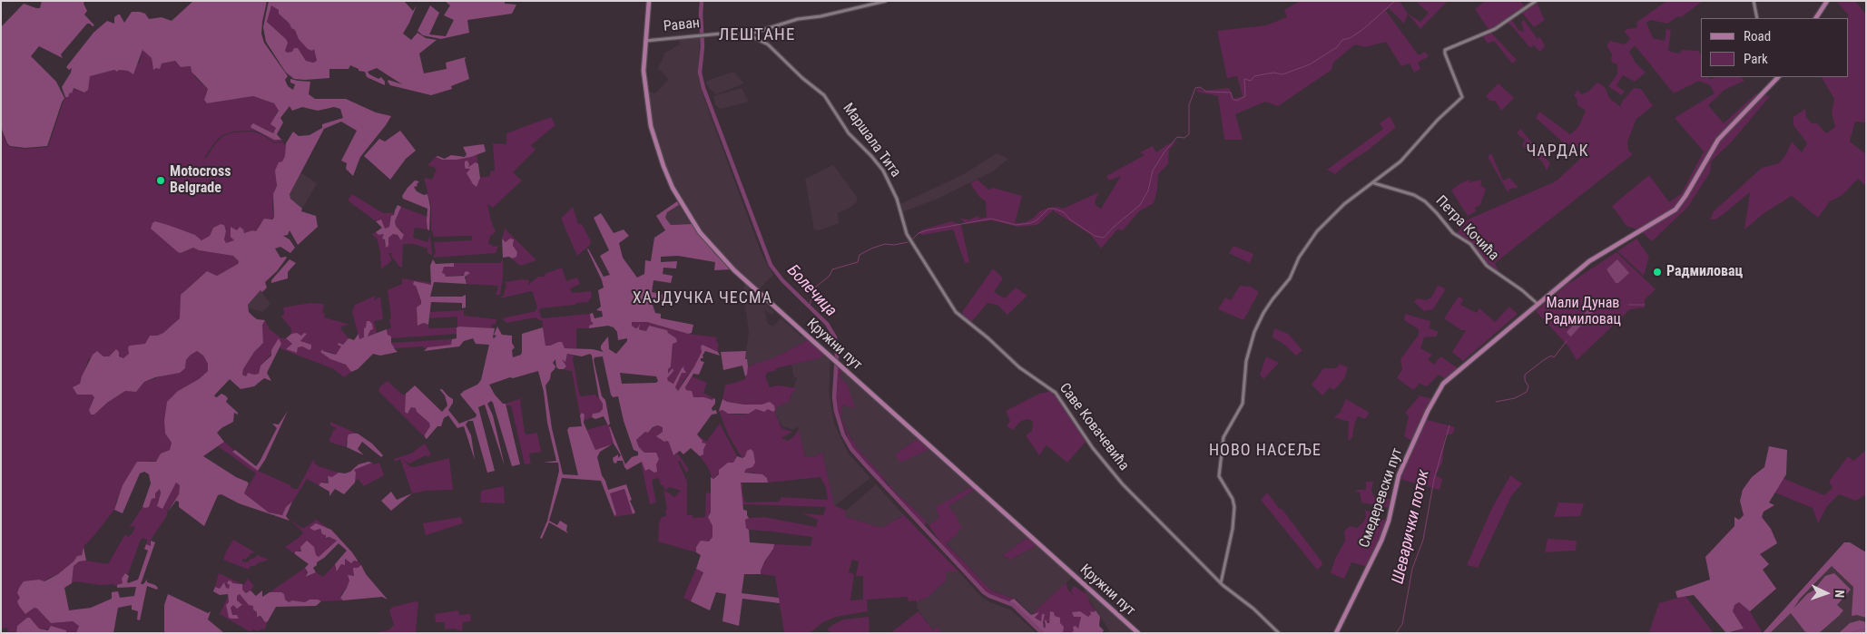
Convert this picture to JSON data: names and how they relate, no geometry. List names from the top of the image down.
{
  "streets": {
    "main road": ["Кружни пут", "Смедеревски пут"],
    "street": [
      "Раван",
      "Маршала Тита",
      "Петра Кочића",
      "Саве Ковачевића"
    ]
  },
  "crossings": [
    ["Раван", "Маршала Тита"],
    ["Раван", "Кружни пут"],
    ["Маршала Тита", "Саве Ковачевића"],
    ["Петра Кочића", "Смедеревски пут"]
  ],
  "districts": [
    "ЛЕШТАНЕ",
    "ЧАРДАК",
    "ХАЈДУЧКА ЧЕСМА",
    "НОВО НАСЕЉЕ"
  ],
  "water": ["Болечица", "Шеварички поток"],
  "parks": ["Мали Дунав Радмиловац"],
  "places": ["Motocross Belgrade", "Радмиловац"],
  "legend": ["Road", "Park"],
  "north": "right"
}
